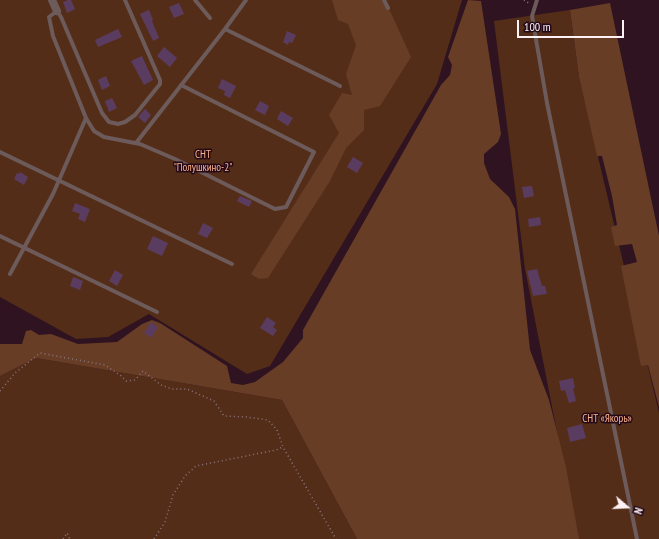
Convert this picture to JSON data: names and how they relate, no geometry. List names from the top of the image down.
{
  "parks": ["СНТ \"Полушкино-2\"", "СНТ «Якорь»"],
  "scale_bar": "100 m",
  "north": "right"
}
